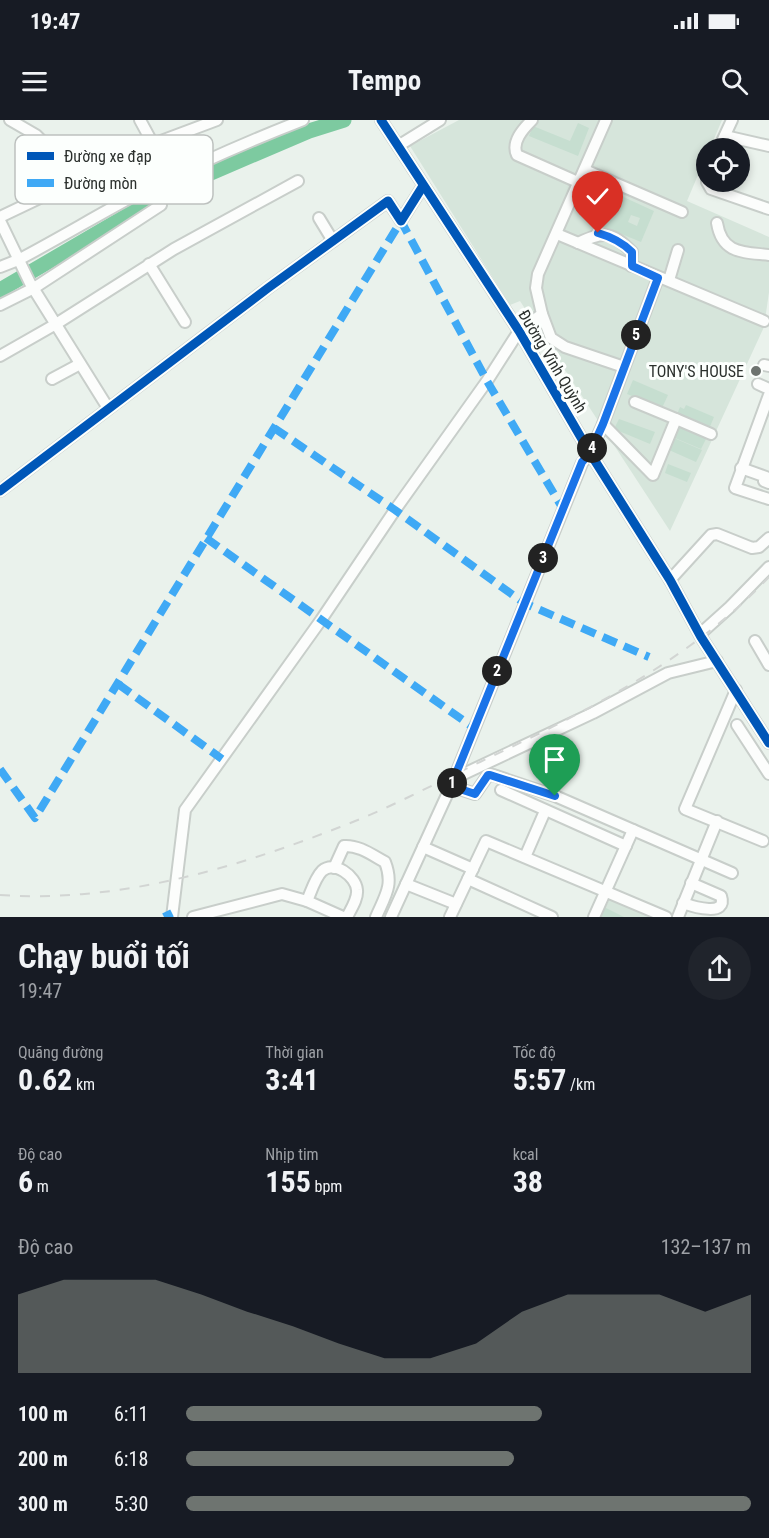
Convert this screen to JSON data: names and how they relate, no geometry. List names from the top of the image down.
{
  "streets": {
    "street": ["Đường Vĩnh Quỳnh"]
  },
  "places": ["TONY'S HOUSE"],
  "legend": ["Đường xe đạp", "Đường mòn"],
  "page": {
    "status": "19:47",
    "header": "Tempo",
    "pins": [
      "5",
      "4",
      "3",
      "2",
      "1"
    ],
    "heading": ["Chạy buổi tối", "19:47"],
    "stats": [
      ["Quãng đường", "0.62 km"],
      ["Thời gian", "3:41"],
      ["Tốc độ", "5:57 /km"],
      ["Độ cao", "6 m"],
      ["Nhịp tim", "155 bpm"],
      ["kcal", "38"]
    ],
    "chart": ["Độ cao", "132–137 m"],
    "list": [
      {
        "name": "100 m",
        "note": "6:11"
      },
      {
        "name": "200 m",
        "note": "6:18"
      },
      {
        "name": "300 m",
        "note": "5:30"
      }
    ]
  }
}
